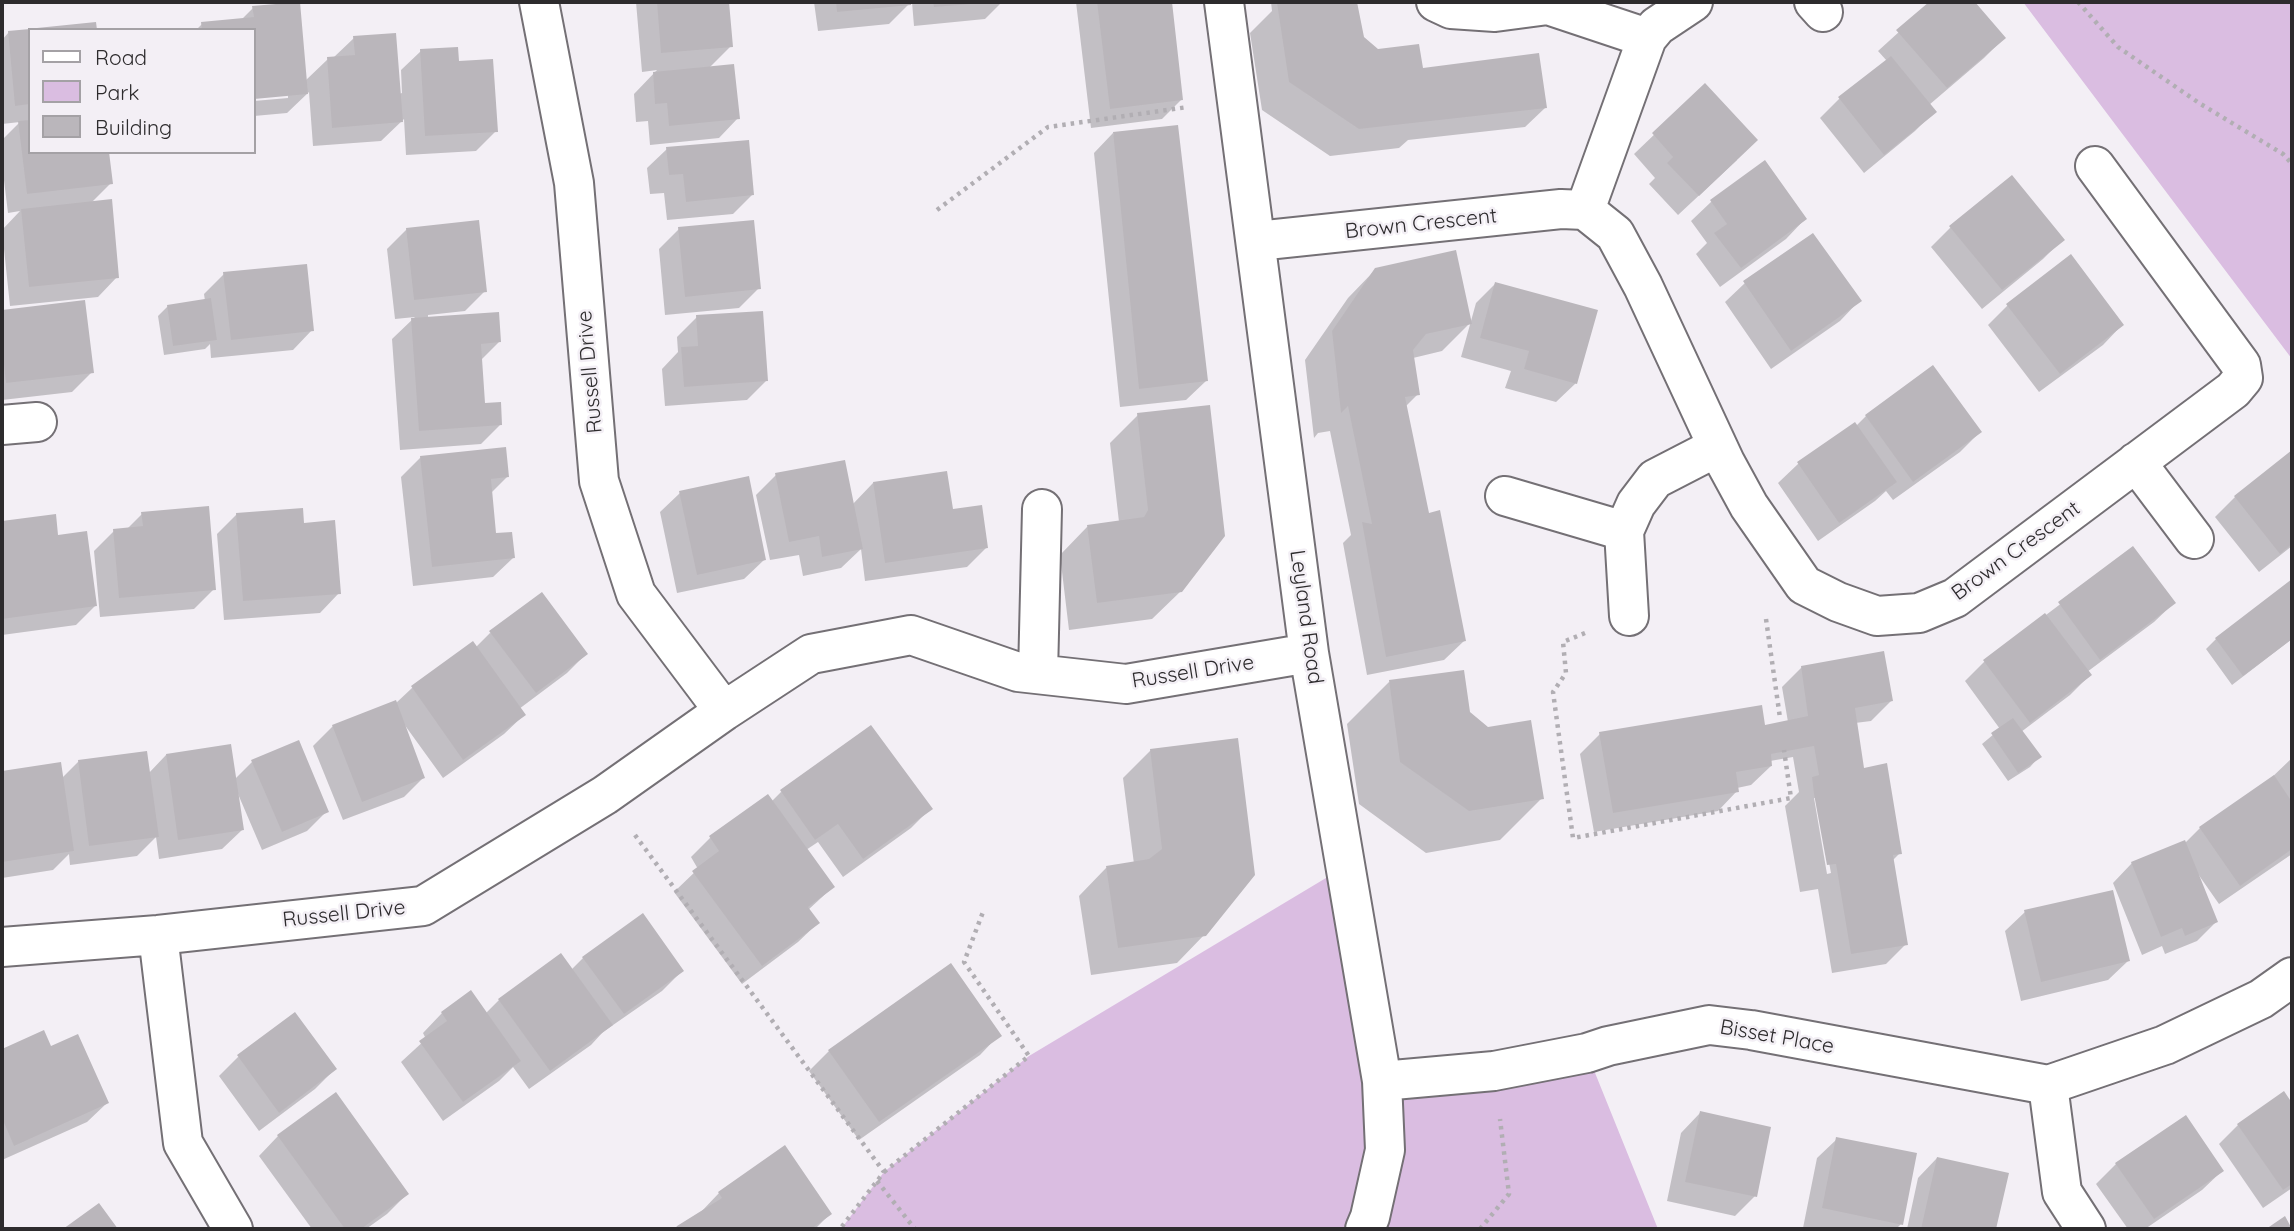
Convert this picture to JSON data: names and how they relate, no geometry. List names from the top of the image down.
{
  "streets": {
    "street": [
      "Brown Crescent",
      "Russell Drive",
      "Leyland Road",
      "Bisset Place"
    ]
  },
  "crossings": [
    ["Brown Crescent", "Leyland Road"],
    ["Russell Drive", "Leyland Road"],
    ["Leyland Road", "Bisset Place"]
  ],
  "legend": ["Road", "Park", "Building"]
}
